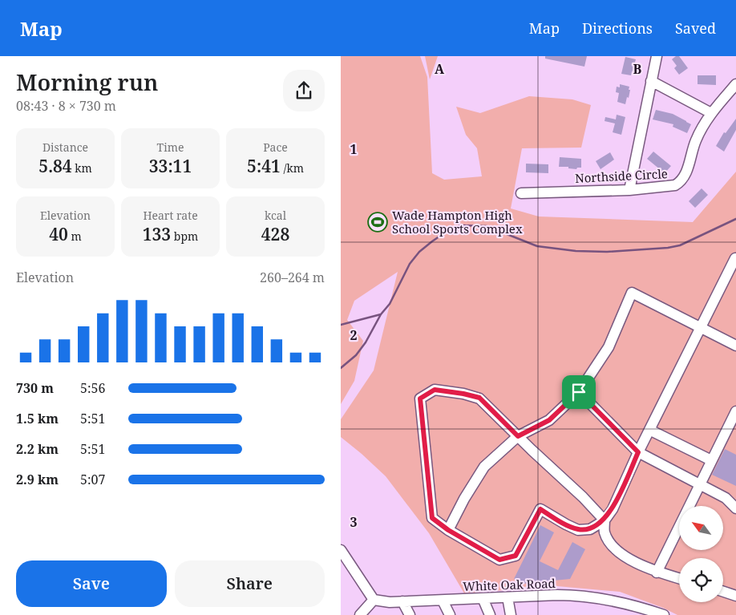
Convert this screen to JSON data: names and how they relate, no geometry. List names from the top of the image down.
{
  "streets": {
    "street": ["Northside Circle", "White Oak Road"]
  },
  "places": {
    "sports": ["Wade Hampton High School Sports Complex"]
  },
  "north": "top left",
  "page": {
    "header": "Map",
    "nav": ["Map", "Directions", "Saved"],
    "heading": ["Morning run", "08:43 · 8 × 730 m"],
    "stats": [
      ["Distance", "5.84 km"],
      ["Time", "33:11"],
      ["Pace", "5:41 /km"],
      ["Elevation", "40 m"],
      ["Heart rate", "133 bpm"],
      ["kcal", "428"]
    ],
    "chart": ["Elevation", "260–264 m"],
    "list": [
      {
        "name": "730 m",
        "note": "5:56"
      },
      {
        "name": "1.5 km",
        "note": "5:51"
      },
      {
        "name": "2.2 km",
        "note": "5:51"
      },
      {
        "name": "2.9 km",
        "note": "5:07"
      }
    ],
    "buttons": ["Save", "Share"]
  },
  "grid": {
    "columns": ["A", "B"],
    "rows": ["1", "2", "3"]
  }
}
